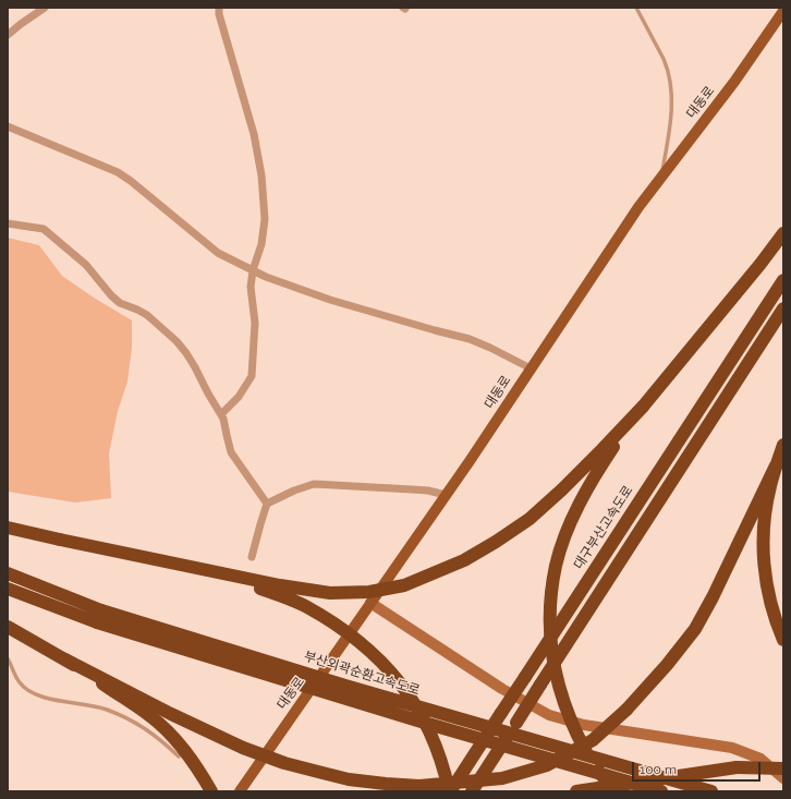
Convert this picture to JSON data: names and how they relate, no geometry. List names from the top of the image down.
{
  "streets": {
    "highway": ["대구부산고속도로", "부산외곽순환고속도로"],
    "main road": ["대동로"]
  },
  "scale_bar": "100 m"
}
